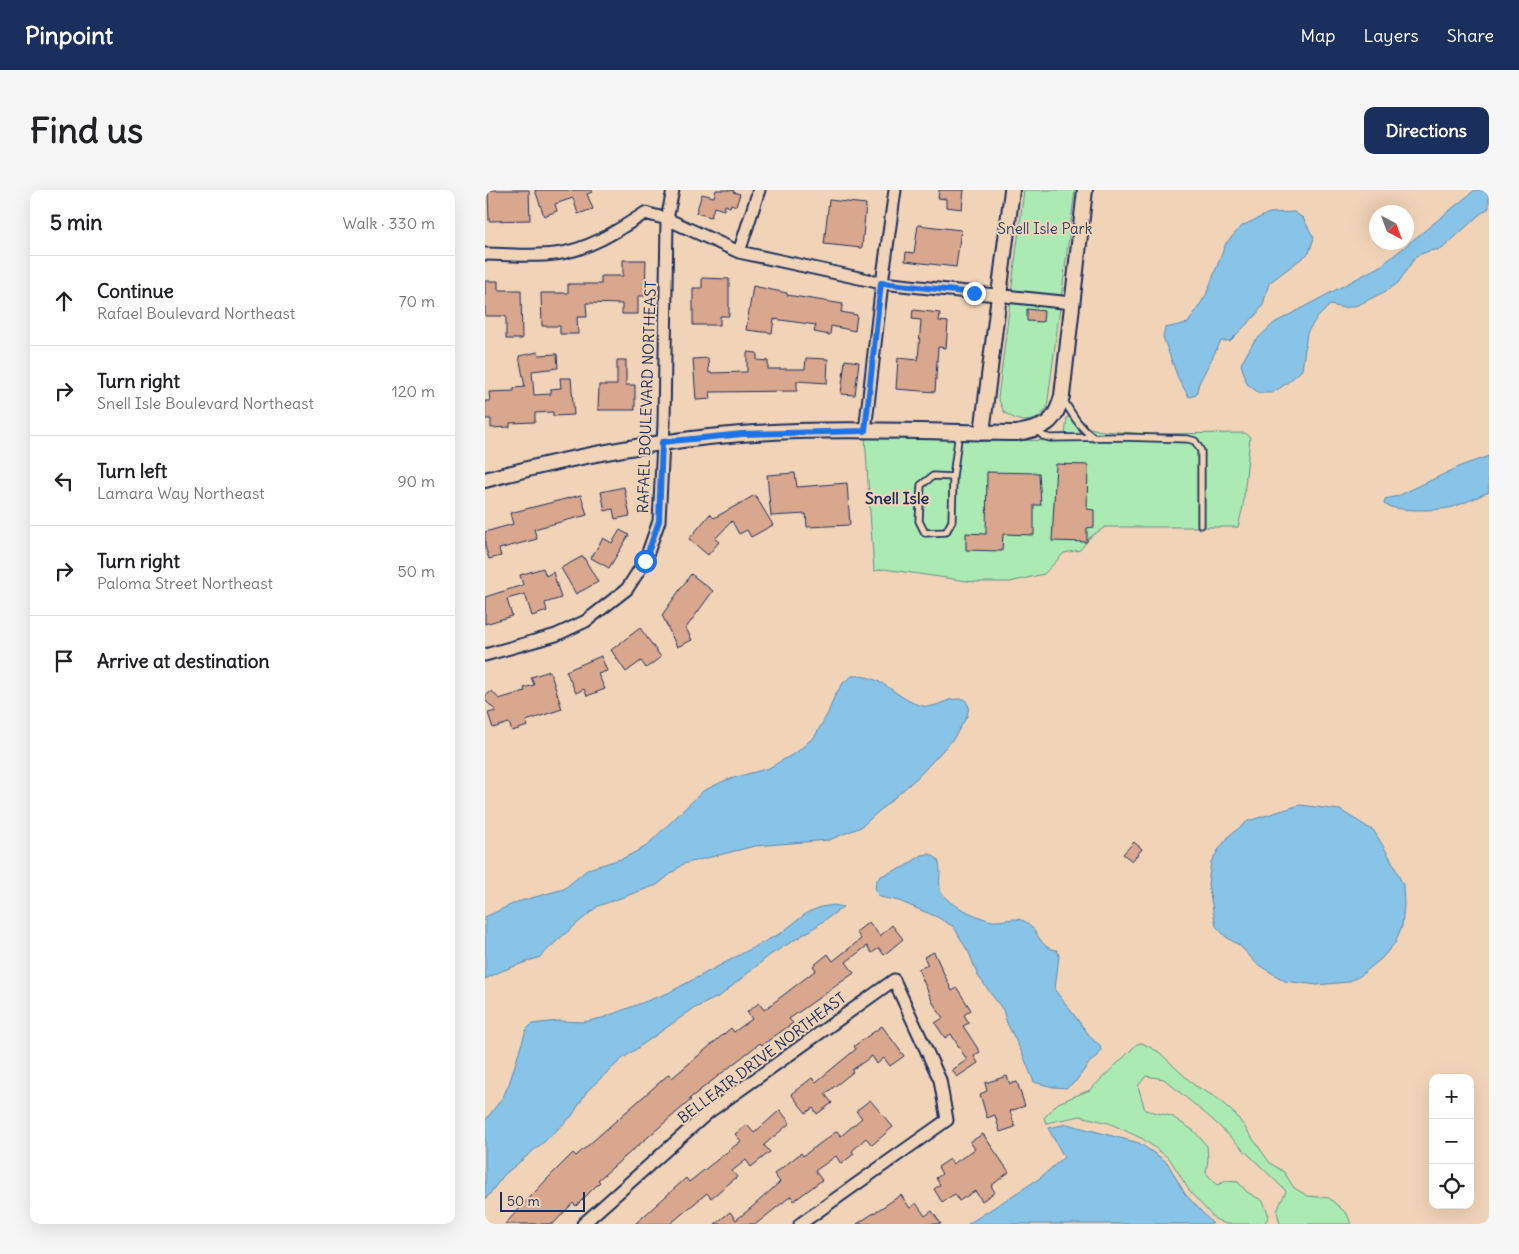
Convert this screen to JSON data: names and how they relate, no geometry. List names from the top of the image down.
{
  "streets": {
    "street": ["RAFAEL BOULEVARD NORTHEAST", "BELLEAIR DRIVE NORTHEAST"]
  },
  "districts": ["Snell Isle"],
  "parks": ["Snell Isle Park"],
  "scale_bar": "50 m",
  "north": "bottom right",
  "page": {
    "header": "Pinpoint",
    "nav": ["Map", "Layers", "Share"],
    "buttons": "Directions",
    "title": "Find us",
    "heading": ["5 min", "Walk · 330 m"],
    "list": [
      ["Continue", "Rafael Boulevard Northeast", "70 m"],
      ["Turn right", "Snell Isle Boulevard Northeast", "120 m"],
      ["Turn left", "Lamara Way Northeast", "90 m"],
      ["Turn right", "Paloma Street Northeast", "50 m"],
      "Arrive at destination"
    ],
    "map_buttons": ["+", "−"],
    "scale": "50 m"
  }
}
